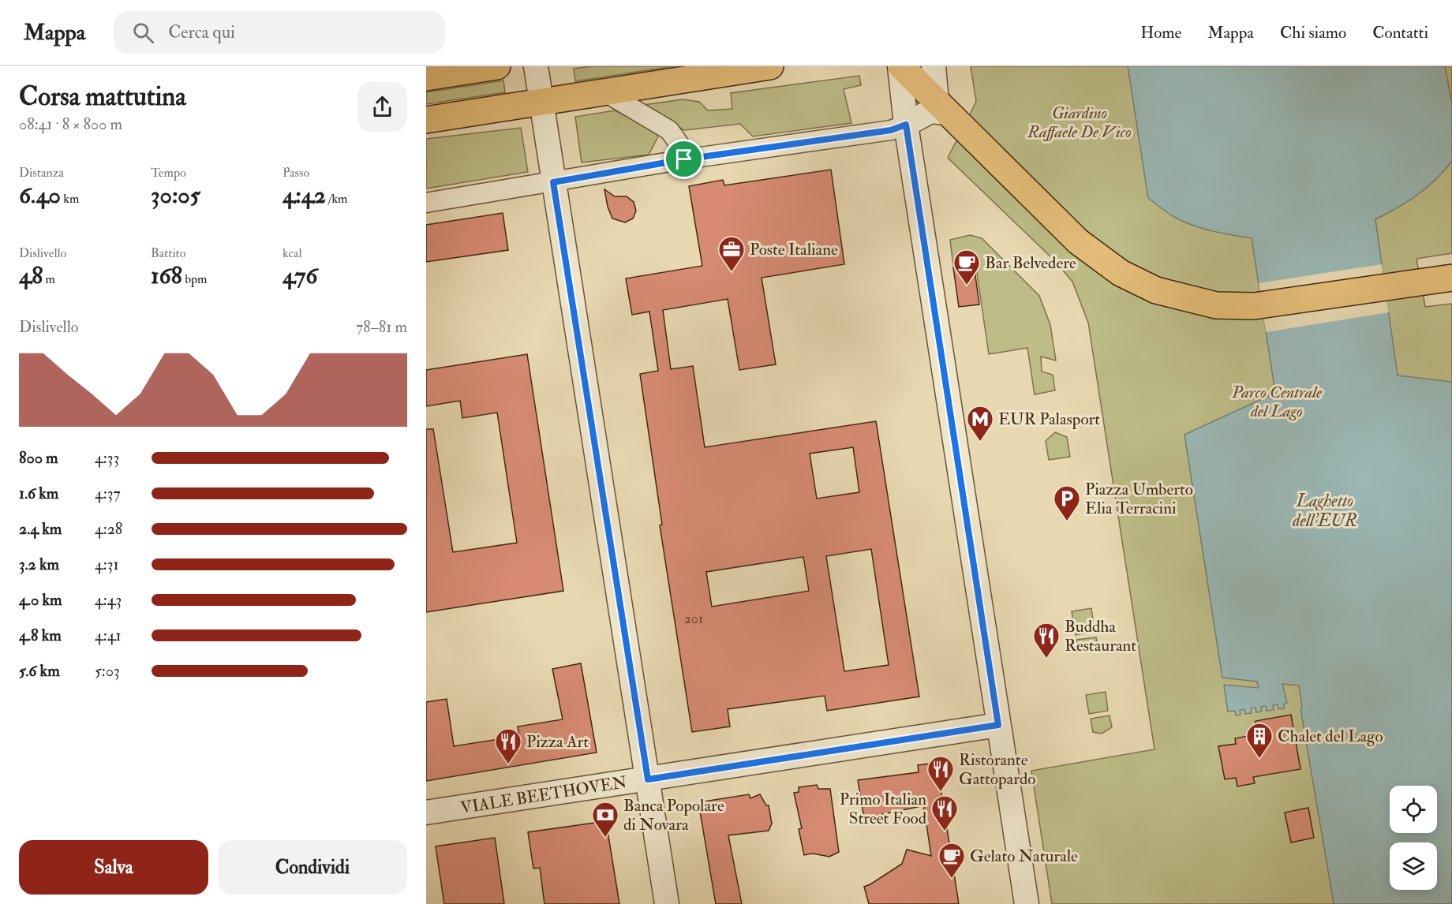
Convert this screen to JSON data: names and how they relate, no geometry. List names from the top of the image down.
{
  "streets": {
    "street": ["VIALE BEETHOVEN"]
  },
  "water": ["Laghetto dell'EUR"],
  "parks": ["Giardino Raffaele De Vico", "Parco Centrale del Lago"],
  "places": {
    "office": ["Poste Italiane"],
    "cafe": ["Bar Belvedere", "Gelato Naturale"],
    "metro station": ["EUR Palasport"],
    "parking": ["Piazza Umberto Elia Terracini"],
    "restaurant": [
      "Buddha Restaurant",
      "Pizza Art",
      "Ristorante Gattopardo",
      "Primo Italian Street Food"
    ],
    "building": ["Chalet del Lago"],
    "bank": ["Banca Popolare di Novara"]
  },
  "house_numbers": ["201"],
  "page": {
    "header": "Mappa",
    "search": "Cerca qui",
    "nav": [
      "Home",
      "Mappa",
      "Chi siamo",
      "Contatti"
    ],
    "heading": ["Corsa mattutina", "08:41 · 8 × 800 m"],
    "stats": [
      ["Distanza", "6.40 km"],
      ["Tempo", "30:05"],
      ["Passo", "4:42 /km"],
      ["Dislivello", "48 m"],
      ["Battito", "168 bpm"],
      ["kcal", "476"]
    ],
    "chart": ["Dislivello", "78–81 m"],
    "list": [
      {
        "name": "800 m",
        "note": "4:33"
      },
      {
        "name": "1.6 km",
        "note": "4:37"
      },
      {
        "name": "2.4 km",
        "note": "4:28"
      },
      {
        "name": "3.2 km",
        "note": "4:31"
      },
      {
        "name": "4.0 km",
        "note": "4:43"
      },
      {
        "name": "4.8 km",
        "note": "4:41"
      },
      {
        "name": "5.6 km",
        "note": "5:03"
      }
    ],
    "buttons": ["Salva", "Condividi"]
  }
}
